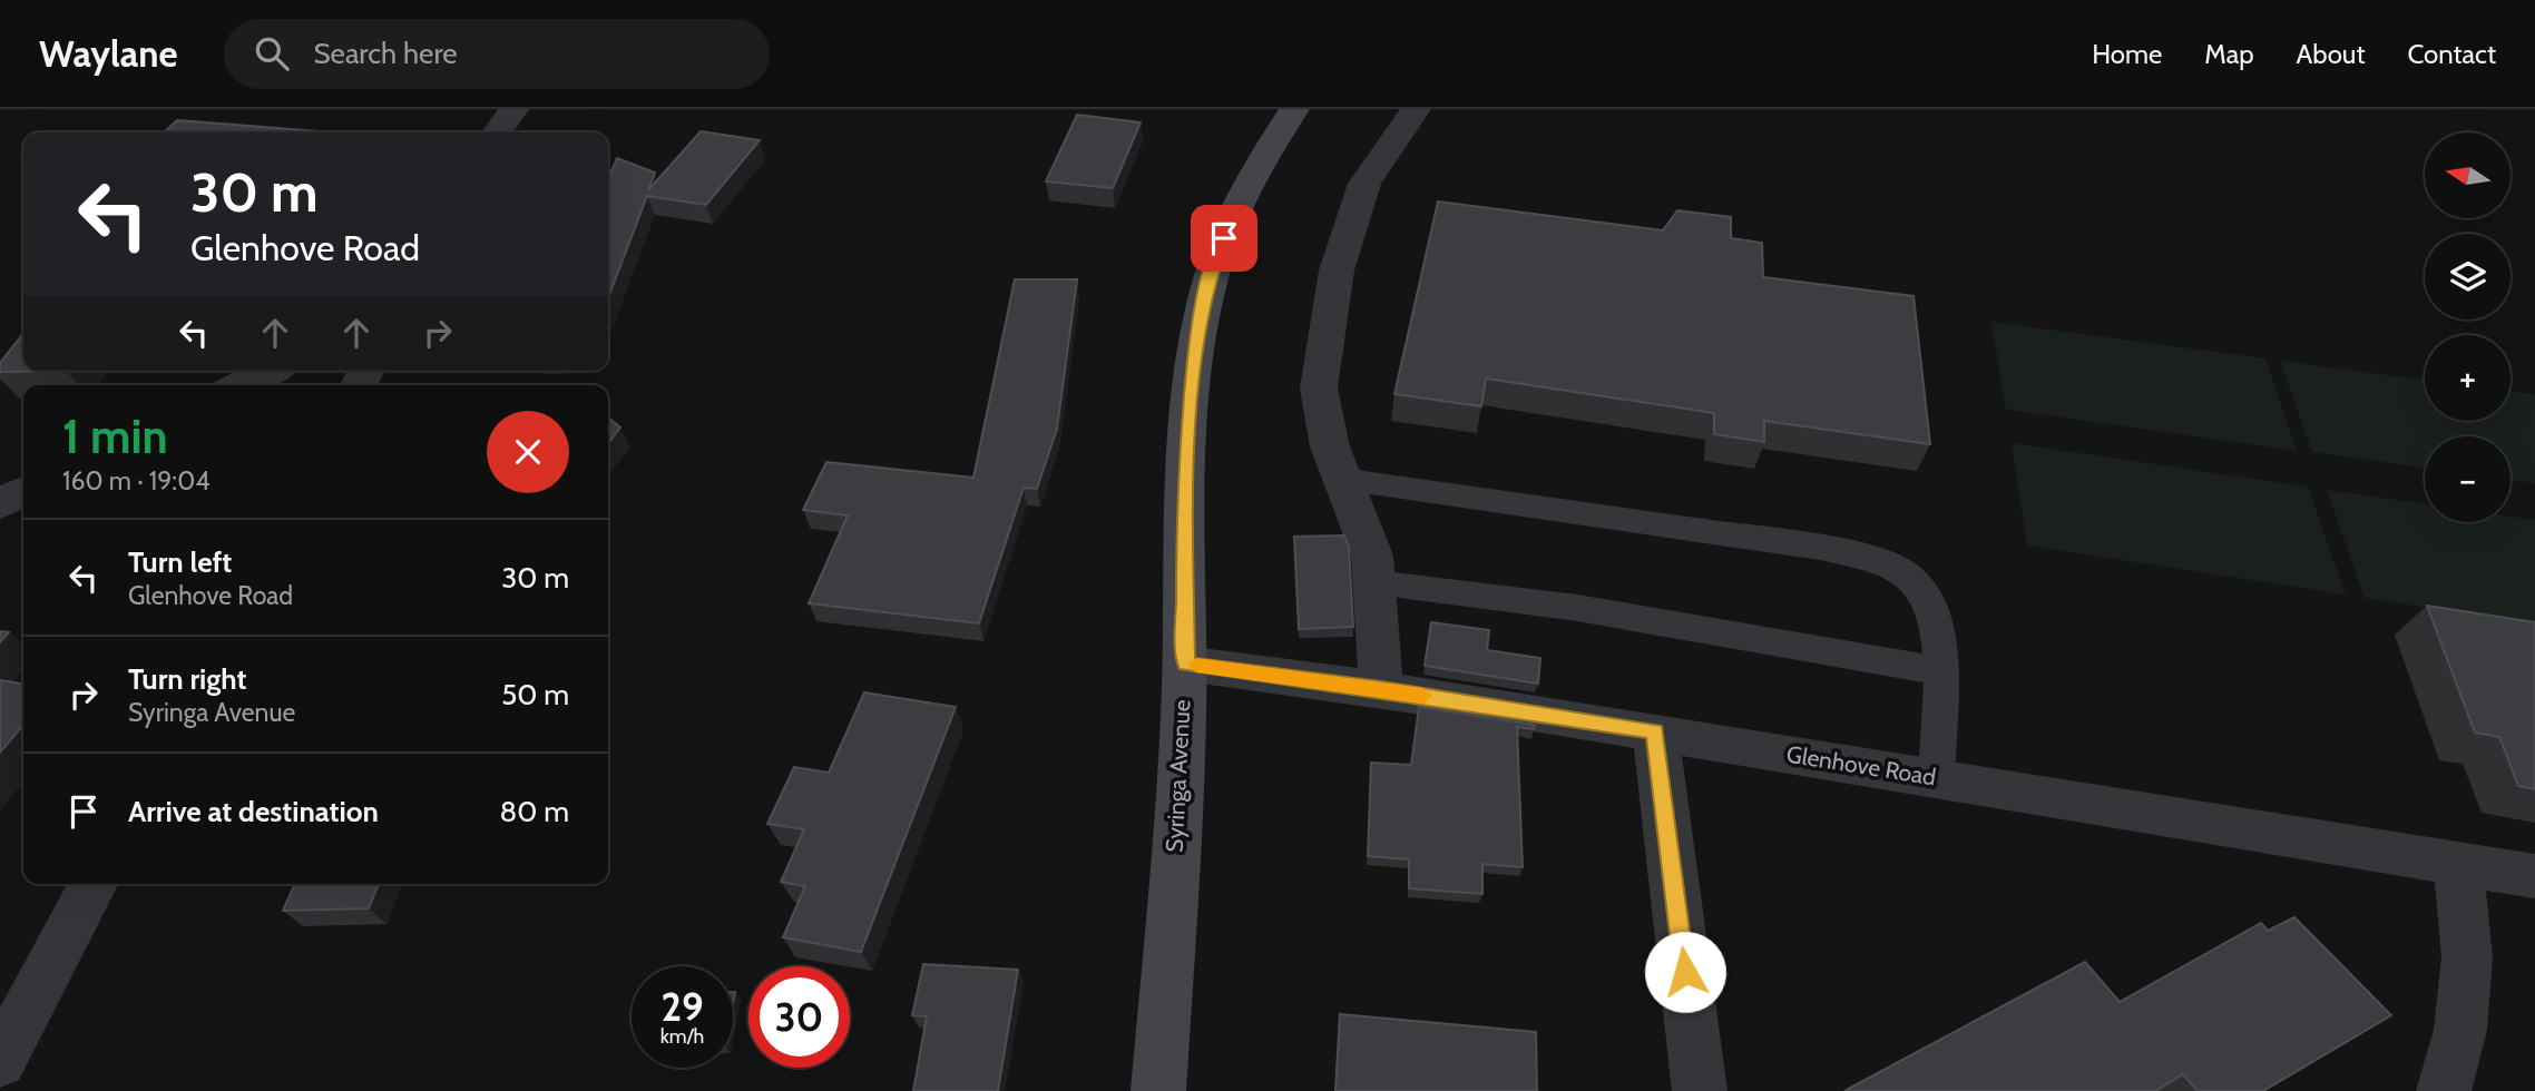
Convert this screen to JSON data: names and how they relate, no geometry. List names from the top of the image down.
{
  "streets": {
    "street": ["Glenhove Road", "Syringa Avenue"]
  },
  "crossings": [
    ["Glenhove Road", "Syringa Avenue"]
  ],
  "north": "left",
  "page": {
    "header": "Waylane",
    "search": "Search here",
    "nav": [
      "Home",
      "Map",
      "About",
      "Contact"
    ],
    "map_buttons": ["+", "−"],
    "turn": ["30 m", "Glenhove Road"],
    "heading": ["1 min", "160 m · 19:04"],
    "list": [
      {
        "name": "Turn left",
        "note": "Glenhove Road",
        "value": "30 m"
      },
      {
        "name": "Turn right",
        "note": "Syringa Avenue",
        "value": "50 m"
      },
      {
        "name": "Arrive at destination",
        "value": "80 m"
      }
    ],
    "speed": "29 km/h",
    "limit": "30"
  }
}
